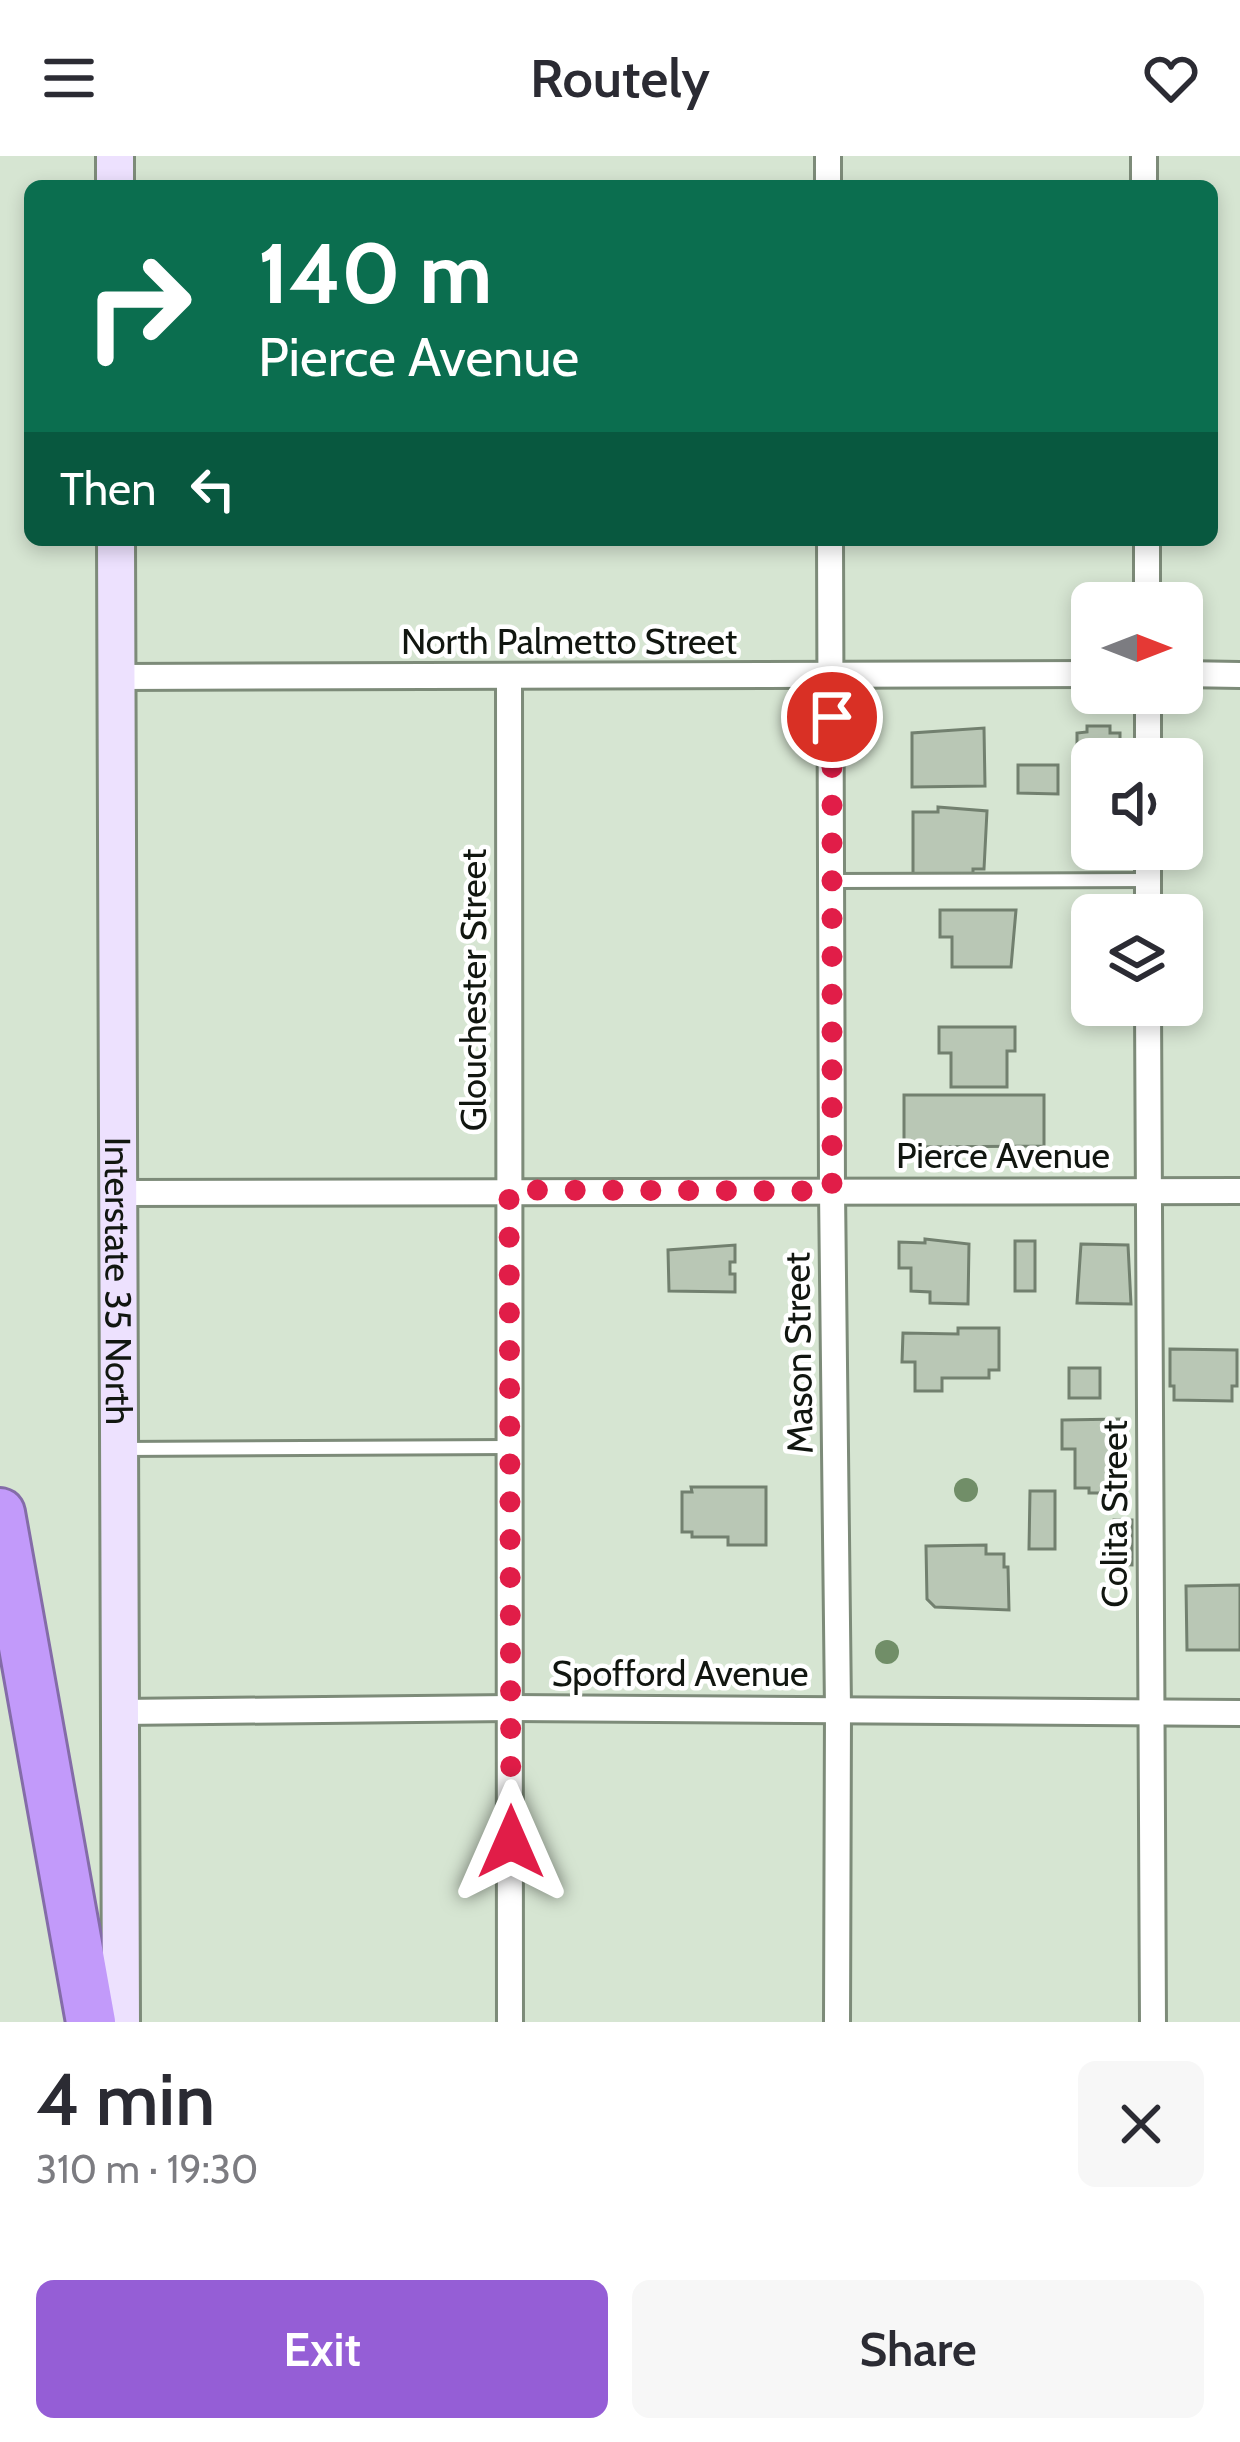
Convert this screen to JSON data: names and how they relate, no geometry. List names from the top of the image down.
{
  "streets": {
    "main road": ["Interstate 35 North"],
    "street": [
      "North Palmetto Street",
      "Glouchester Street",
      "Pierce Avenue",
      "Mason Street",
      "Colita Street",
      "Spofford Avenue"
    ]
  },
  "crossings": [
    ["North Palmetto Street", "Glouchester Street"],
    ["North Palmetto Street", "Interstate 35 North"],
    ["North Palmetto Street", "Mason Street"],
    ["Glouchester Street", "Pierce Avenue"],
    ["Glouchester Street", "Spofford Avenue"],
    ["Pierce Avenue", "Interstate 35 North"],
    ["Pierce Avenue", "Mason Street"],
    ["Pierce Avenue", "Colita Street"],
    ["Interstate 35 North", "Spofford Avenue"],
    ["Mason Street", "Spofford Avenue"],
    ["Colita Street", "Spofford Avenue"]
  ],
  "north": "right",
  "page": {
    "header": "Routely",
    "turn": ["140 m", "Pierce Avenue"],
    "then": "Then",
    "heading": ["4 min", "310 m · 19:30"],
    "buttons": ["Exit", "Share"]
  }
}
